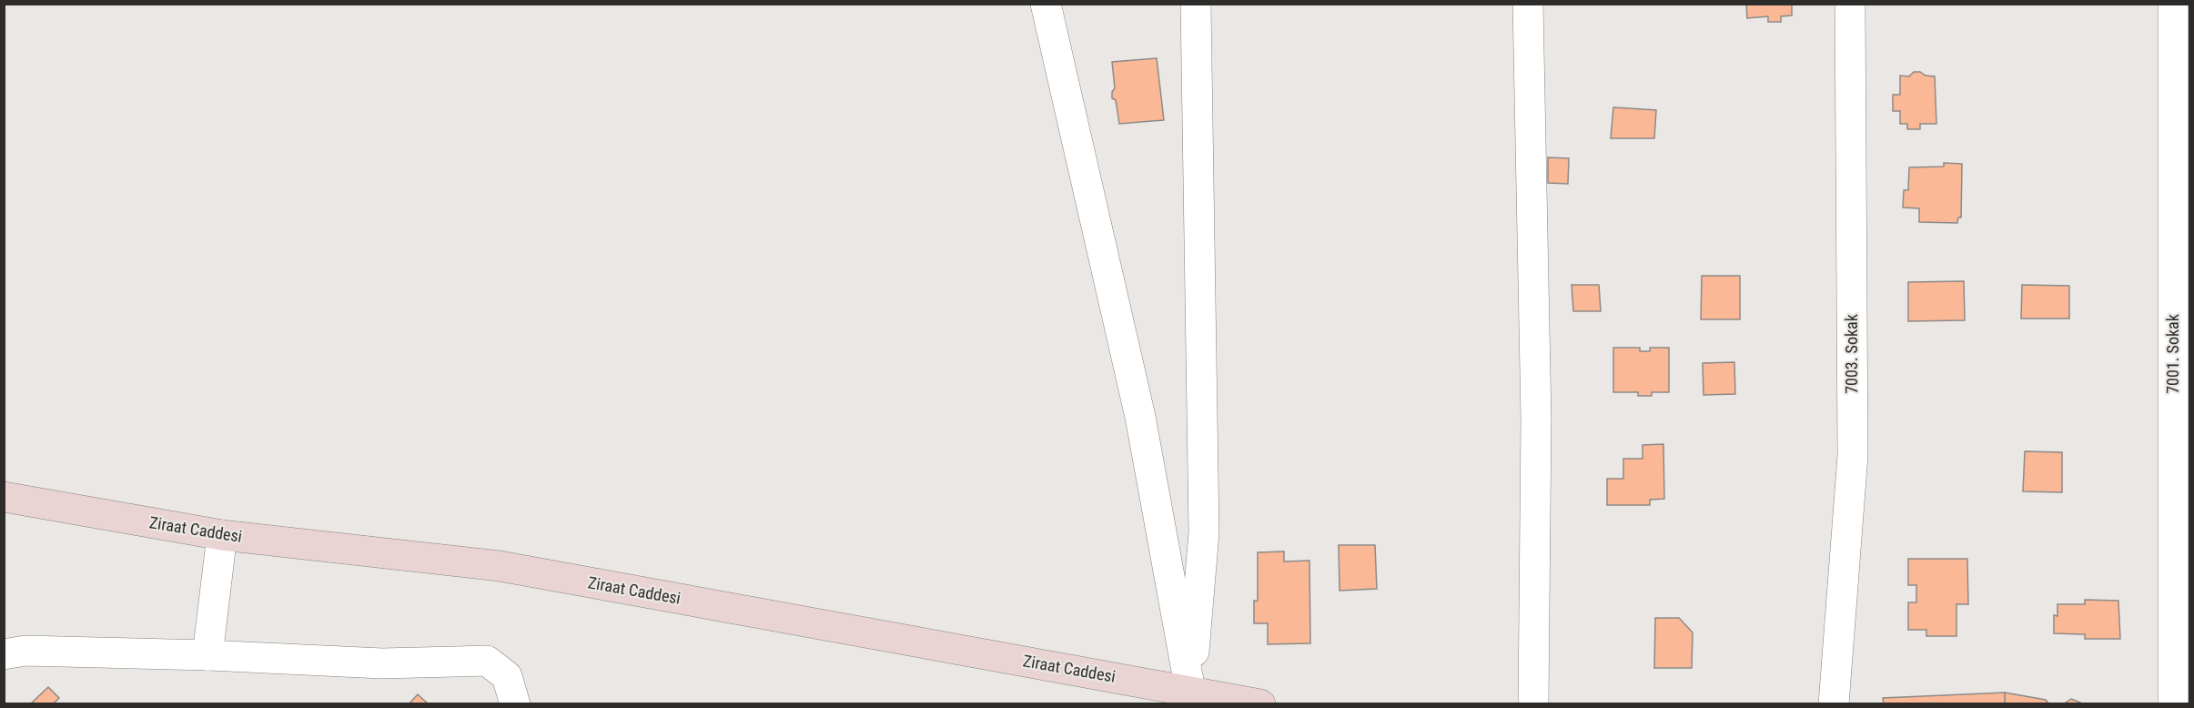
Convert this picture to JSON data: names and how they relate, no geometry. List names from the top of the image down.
{
  "streets": {
    "street": ["7003. Sokak", "7001. Sokak", "Ziraat Caddesi"]
  }
}
